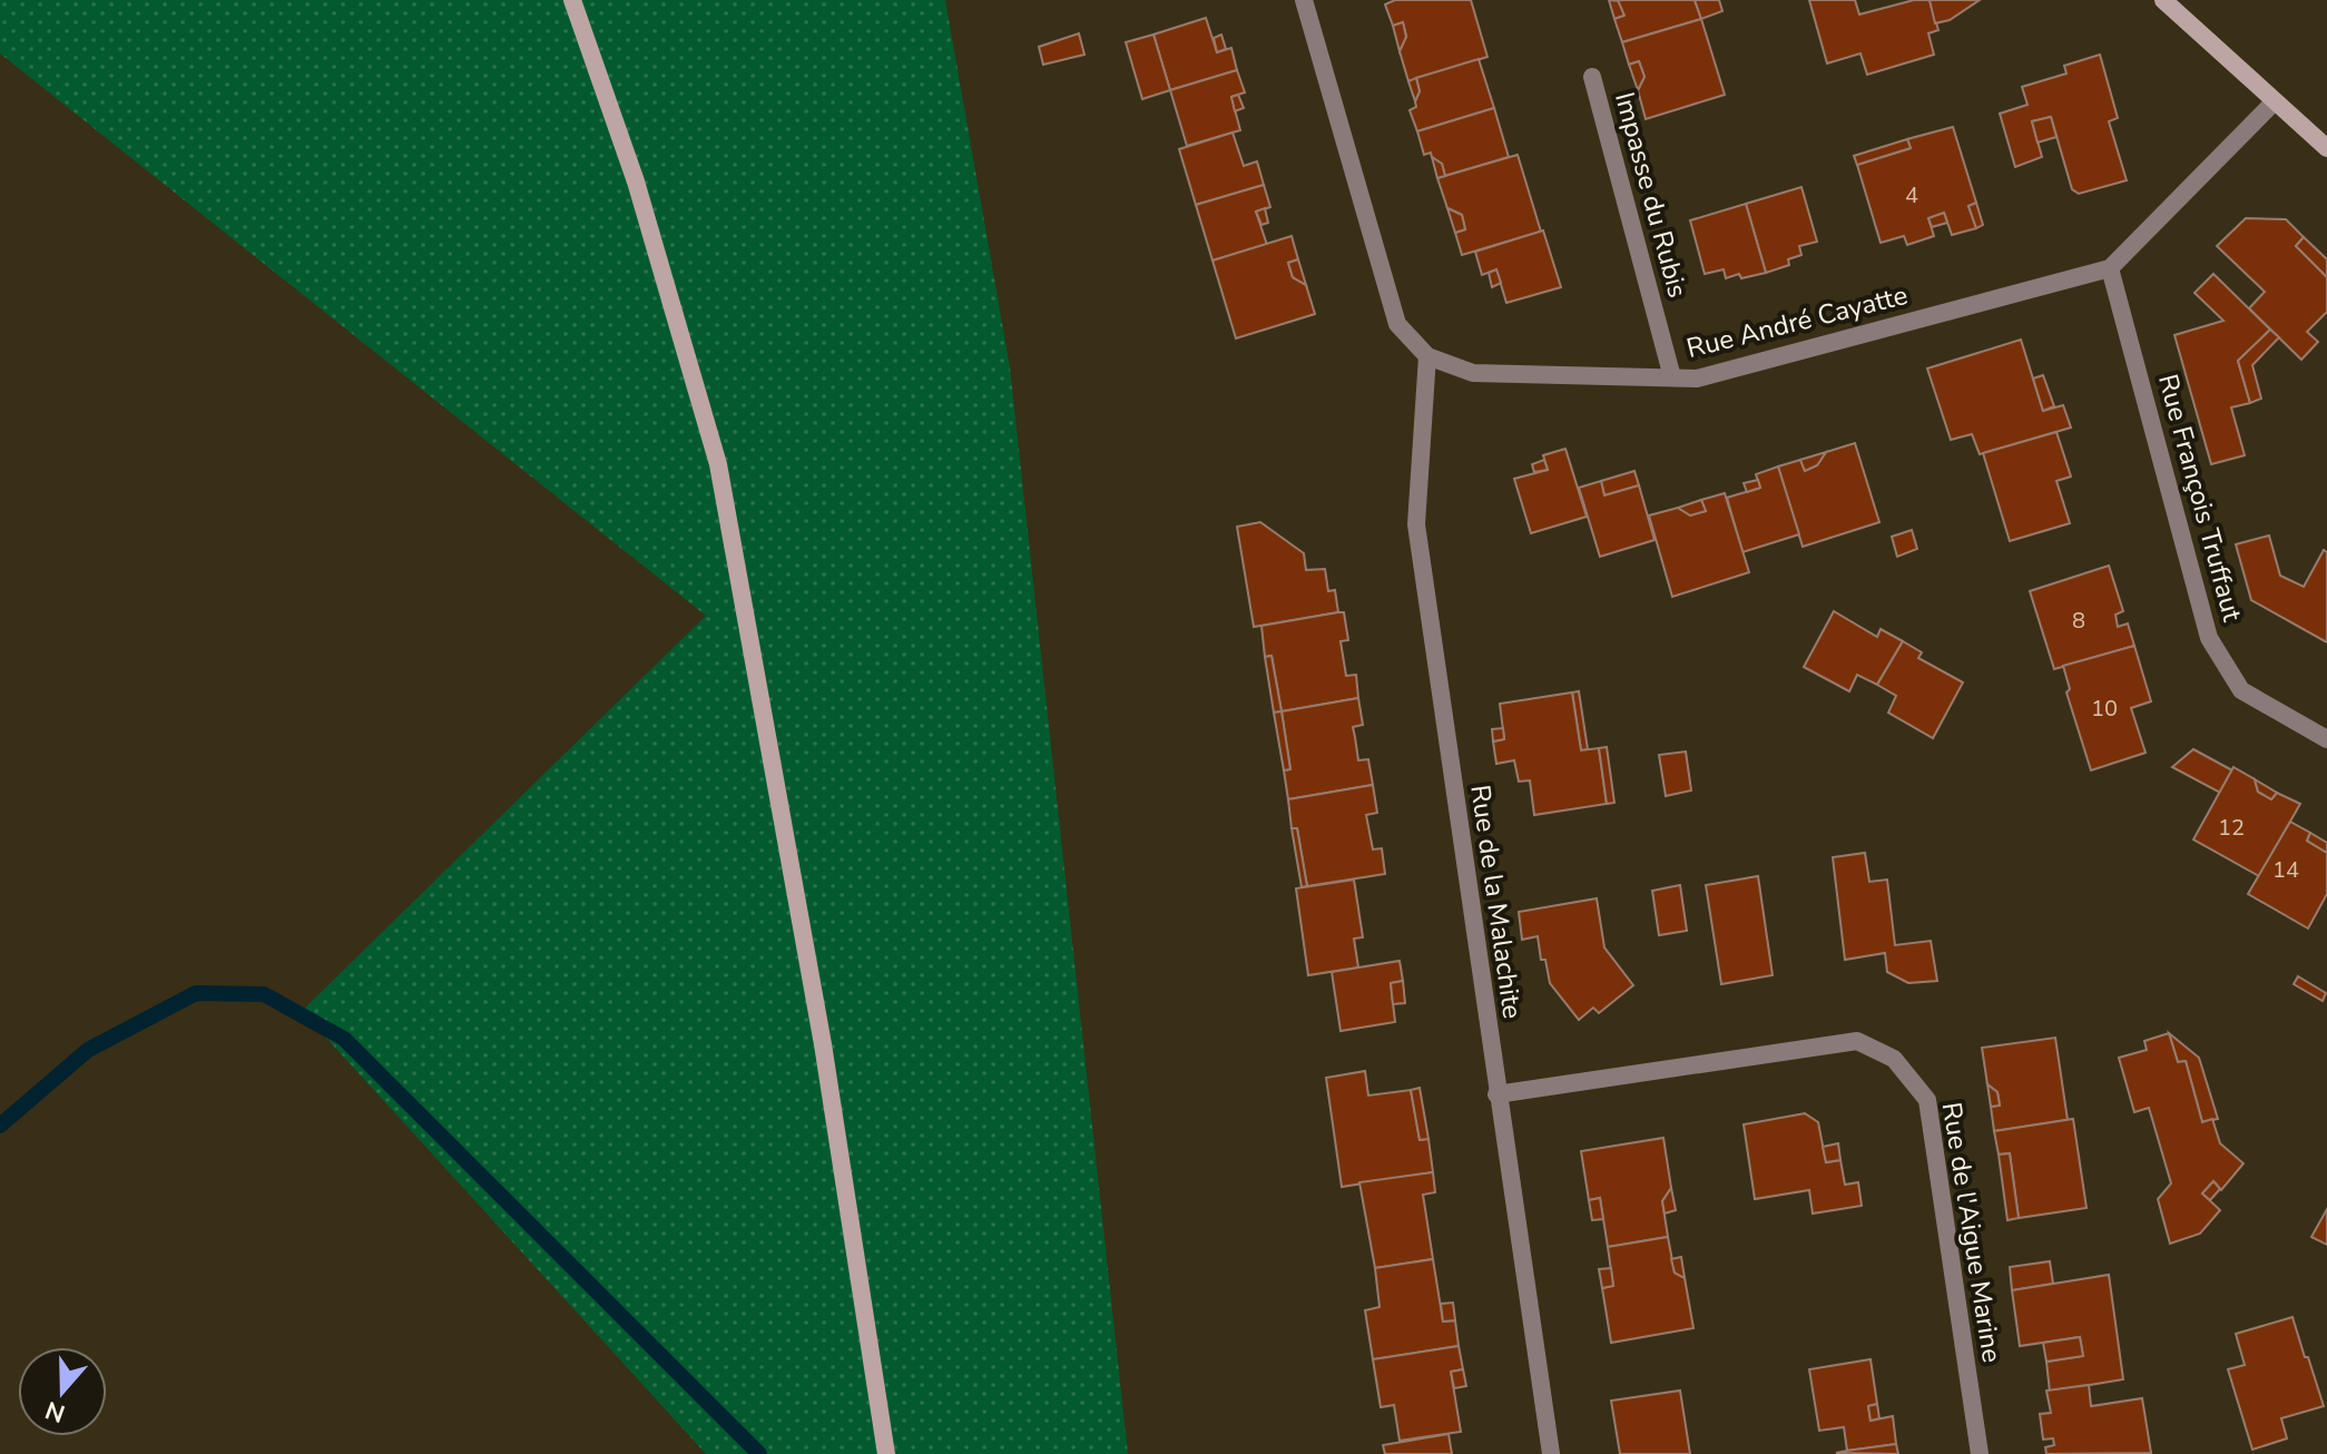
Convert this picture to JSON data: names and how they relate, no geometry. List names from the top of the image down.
{
  "streets": {
    "street": [
      "Impasse du Rubis",
      "Rue André Cayatte",
      "Rue François Truffaut",
      "Rue de la Malachite",
      "Rue de l'Aigue Marine"
    ]
  },
  "crossings": [
    ["Impasse du Rubis", "Rue André Cayatte"],
    ["Rue André Cayatte", "Rue François Truffaut"],
    ["Rue André Cayatte", "Rue de la Malachite"],
    ["Rue de la Malachite", "Rue de l'Aigue Marine"]
  ],
  "house_numbers": [
    "4",
    "8",
    "10",
    "12",
    "14"
  ],
  "north": "bottom"
}
